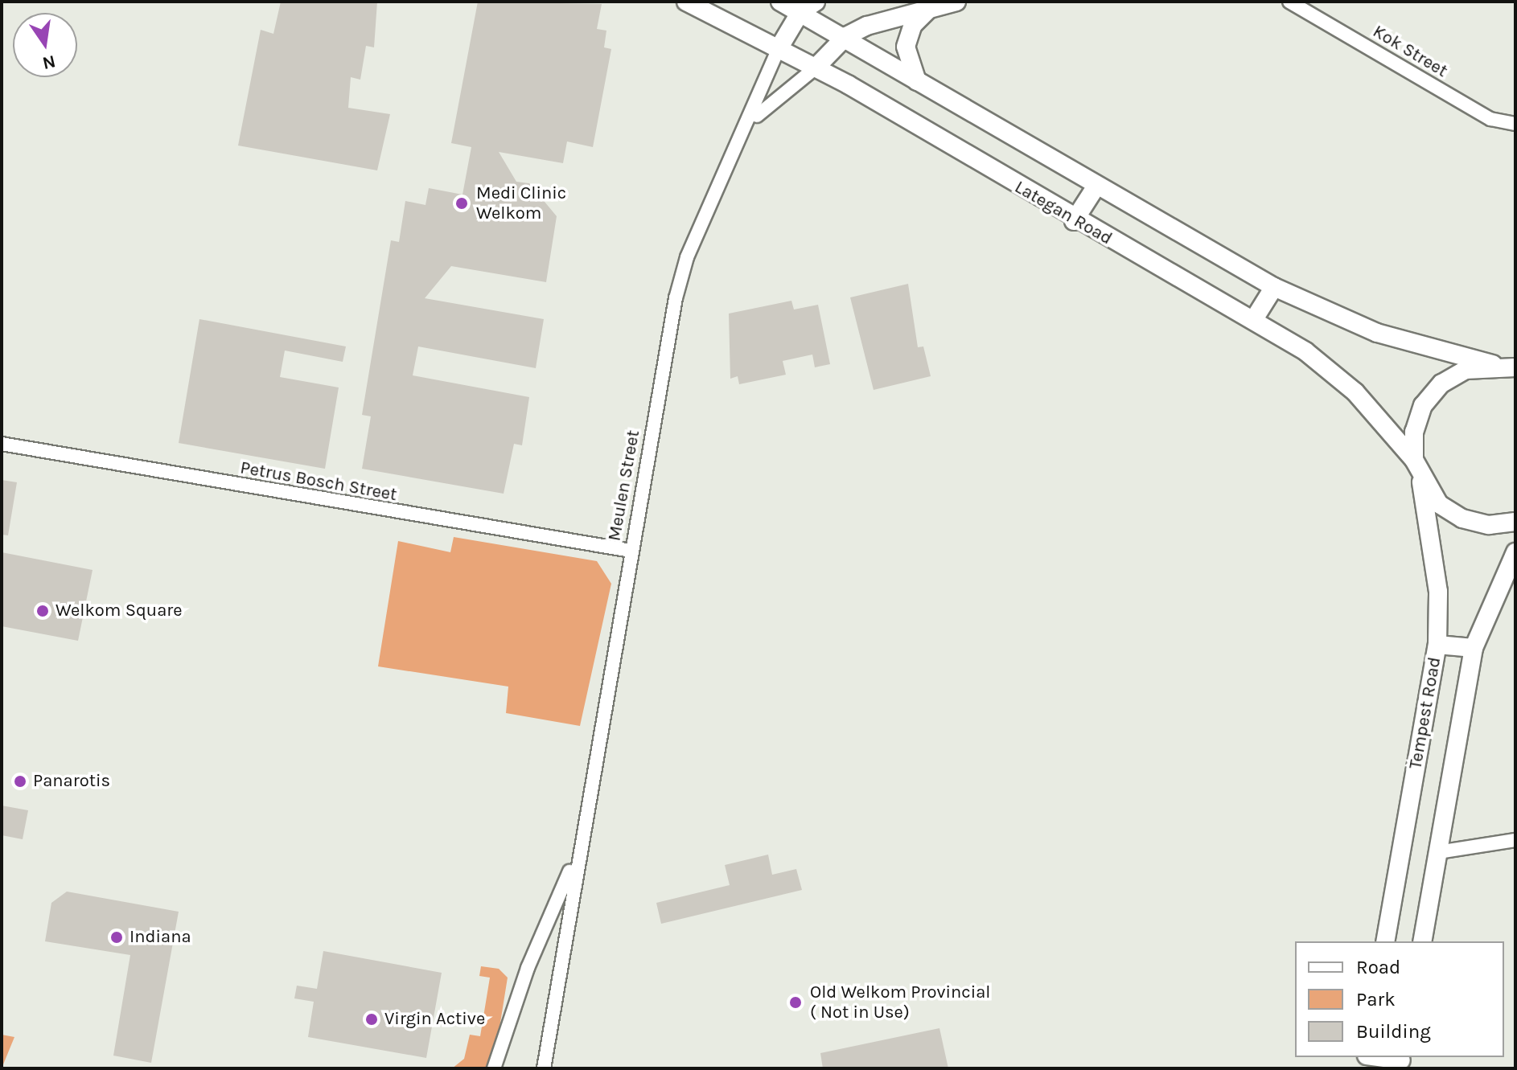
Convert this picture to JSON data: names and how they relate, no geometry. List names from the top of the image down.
{
  "streets": {
    "street": [
      "Kok Street",
      "Lategan Road",
      "Petrus Bosch Street",
      "Meulen Street",
      "Tempest Road"
    ]
  },
  "crossings": [
    ["Lategan Road", "Meulen Street"],
    ["Petrus Bosch Street", "Meulen Street"]
  ],
  "places": [
    "Medi Clinic Welkom",
    "Welkom Square",
    "Panarotis",
    "Indiana",
    "Old Welkom Provincial ( Not in Use)",
    "Virgin Active"
  ],
  "legend": ["Road", "Park", "Building"],
  "north": "bottom"
}
